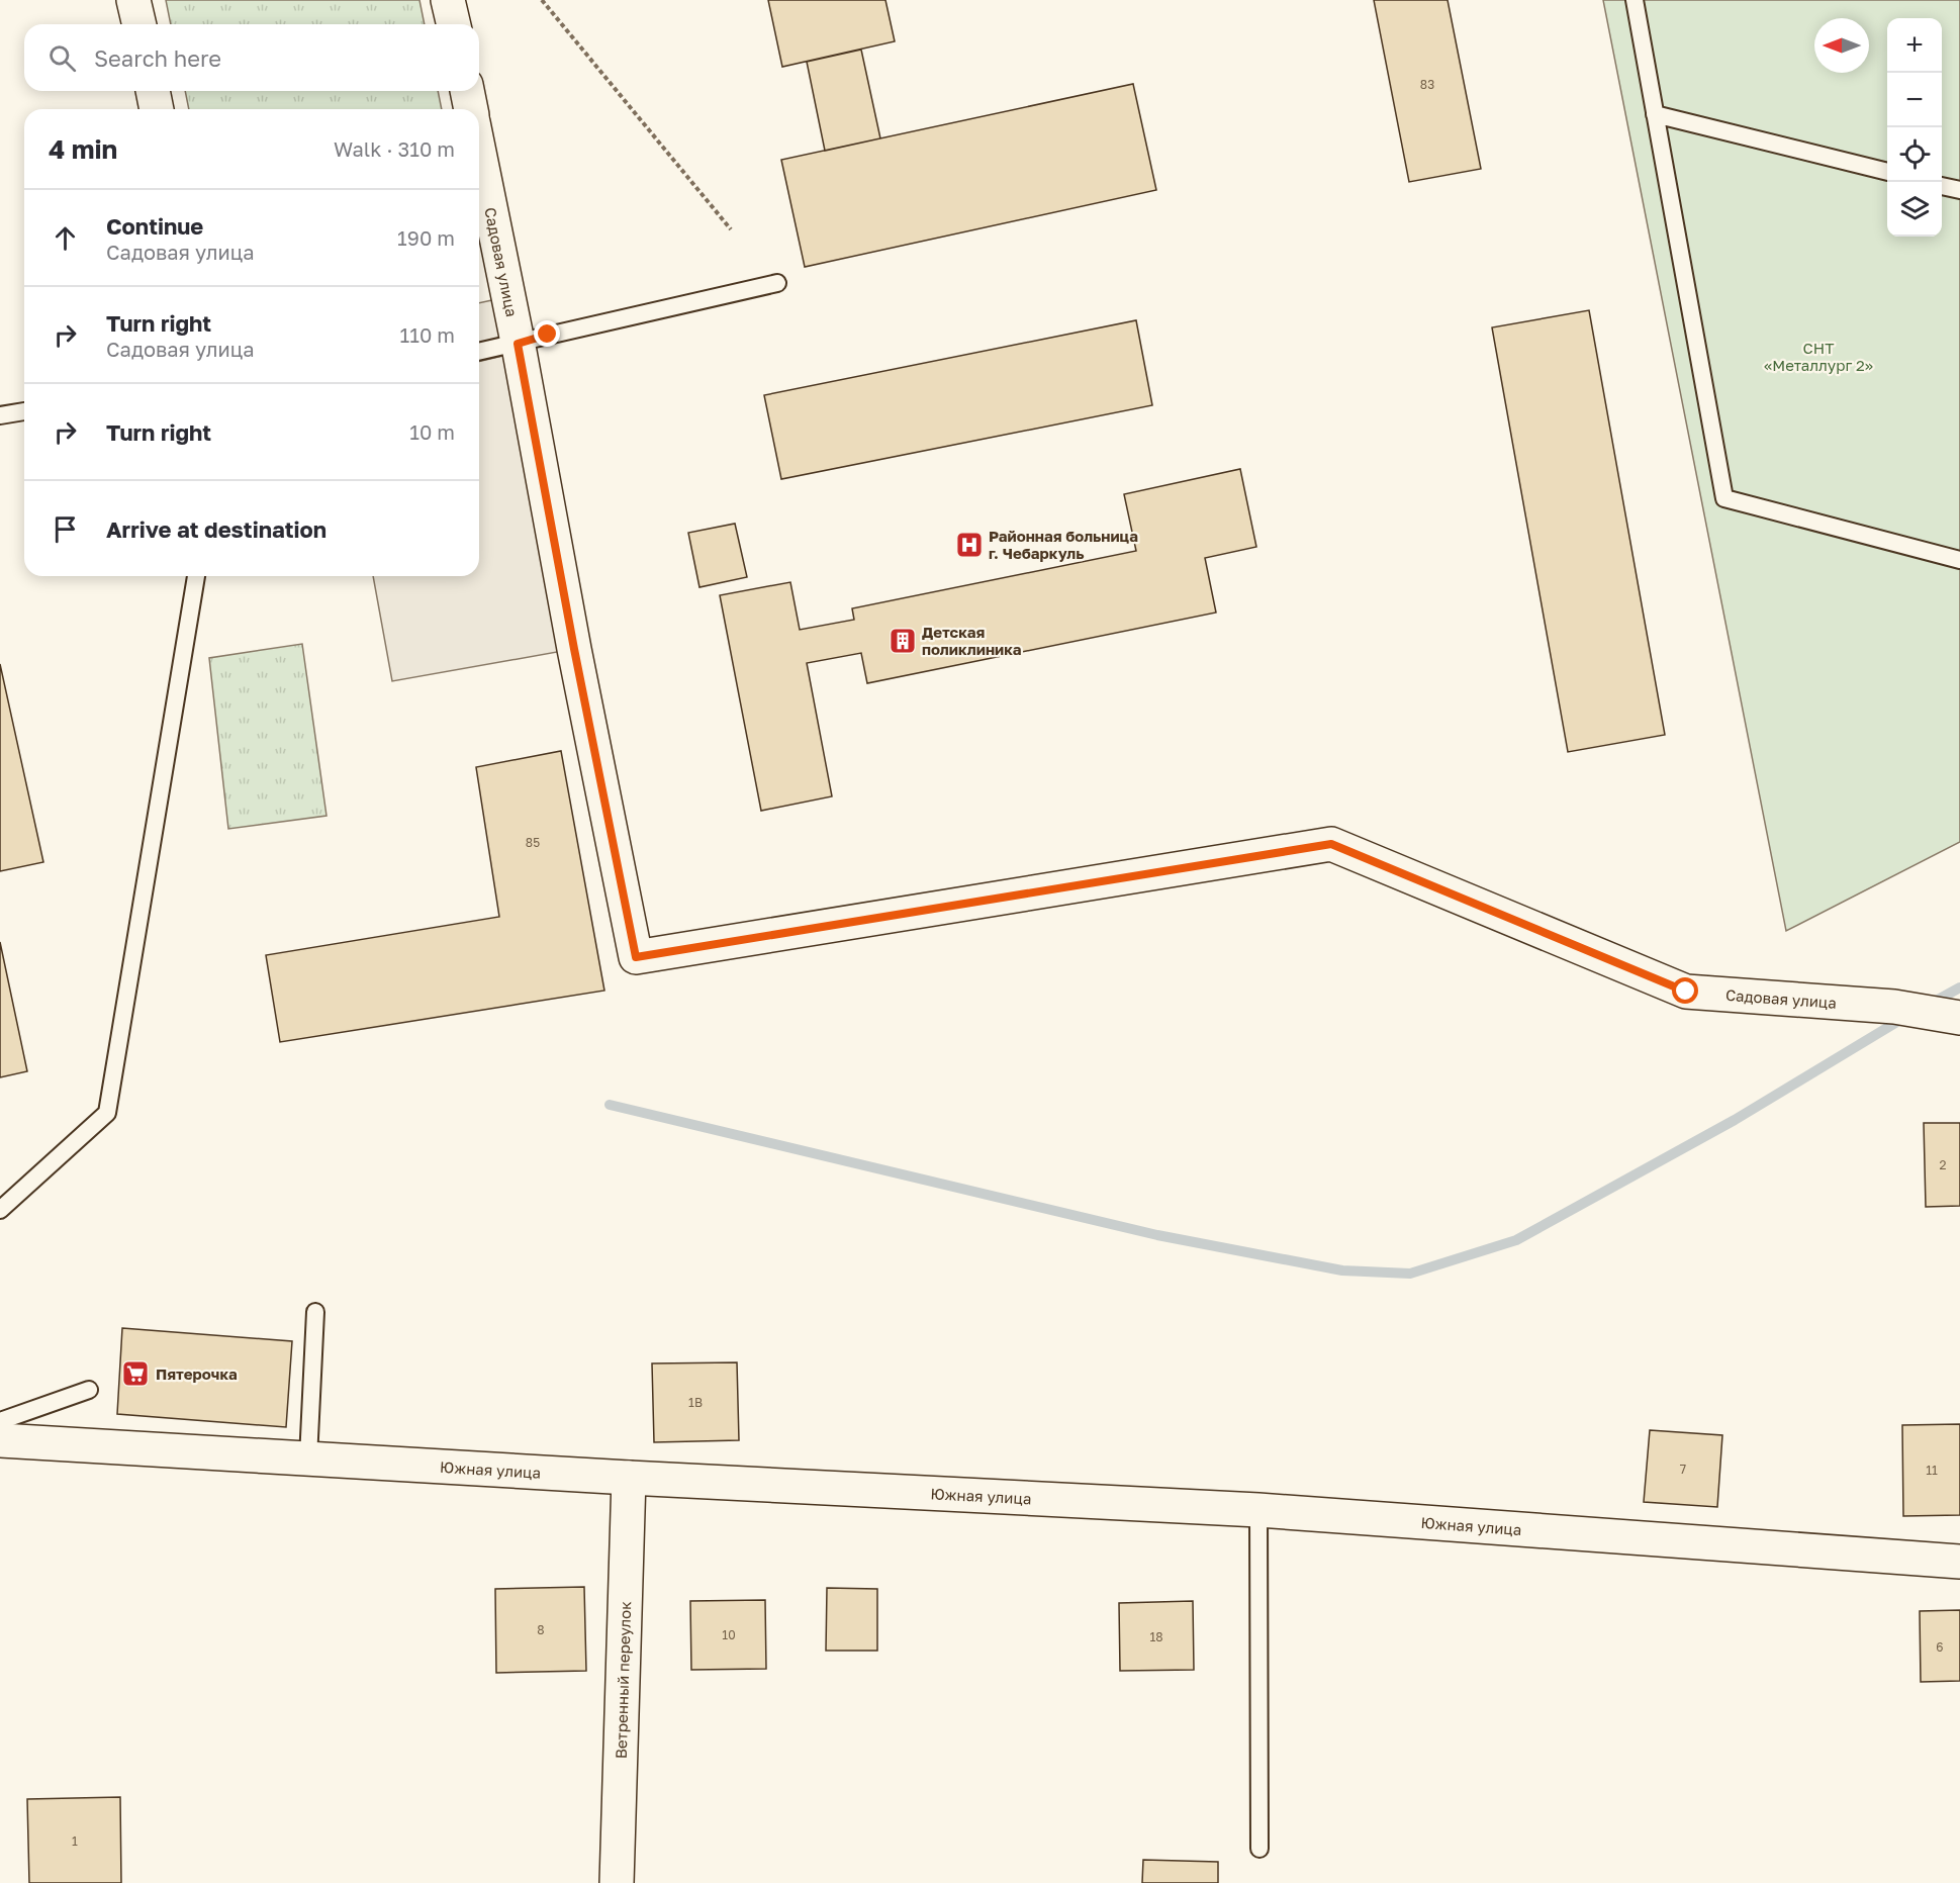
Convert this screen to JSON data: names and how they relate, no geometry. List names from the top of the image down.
{
  "streets": {
    "street": ["Садовая улица", "Южная улица", "Ветренный переулок"]
  },
  "crossings": [
    ["Южная улица", "Ветренный переулок"]
  ],
  "parks": ["СНТ «Металлург 2»"],
  "places": {
    "hospital": ["Районная больница г. Чебаркуль"],
    "building": ["Детская поликлиника"],
    "supermarket": ["Пятерочка"]
  },
  "house_numbers": [
    "83",
    "85",
    "2",
    "1В",
    "7",
    "11",
    "8",
    "10",
    "18",
    "6",
    "1"
  ],
  "north": "left",
  "page": {
    "map_buttons": ["+", "−"],
    "search": "Search here",
    "heading": ["4 min", "Walk · 310 m"],
    "list": [
      ["Continue", "Садовая улица", "190 m"],
      ["Turn right", "Садовая улица", "110 m"],
      ["Turn right", "10 m"],
      "Arrive at destination"
    ]
  }
}
